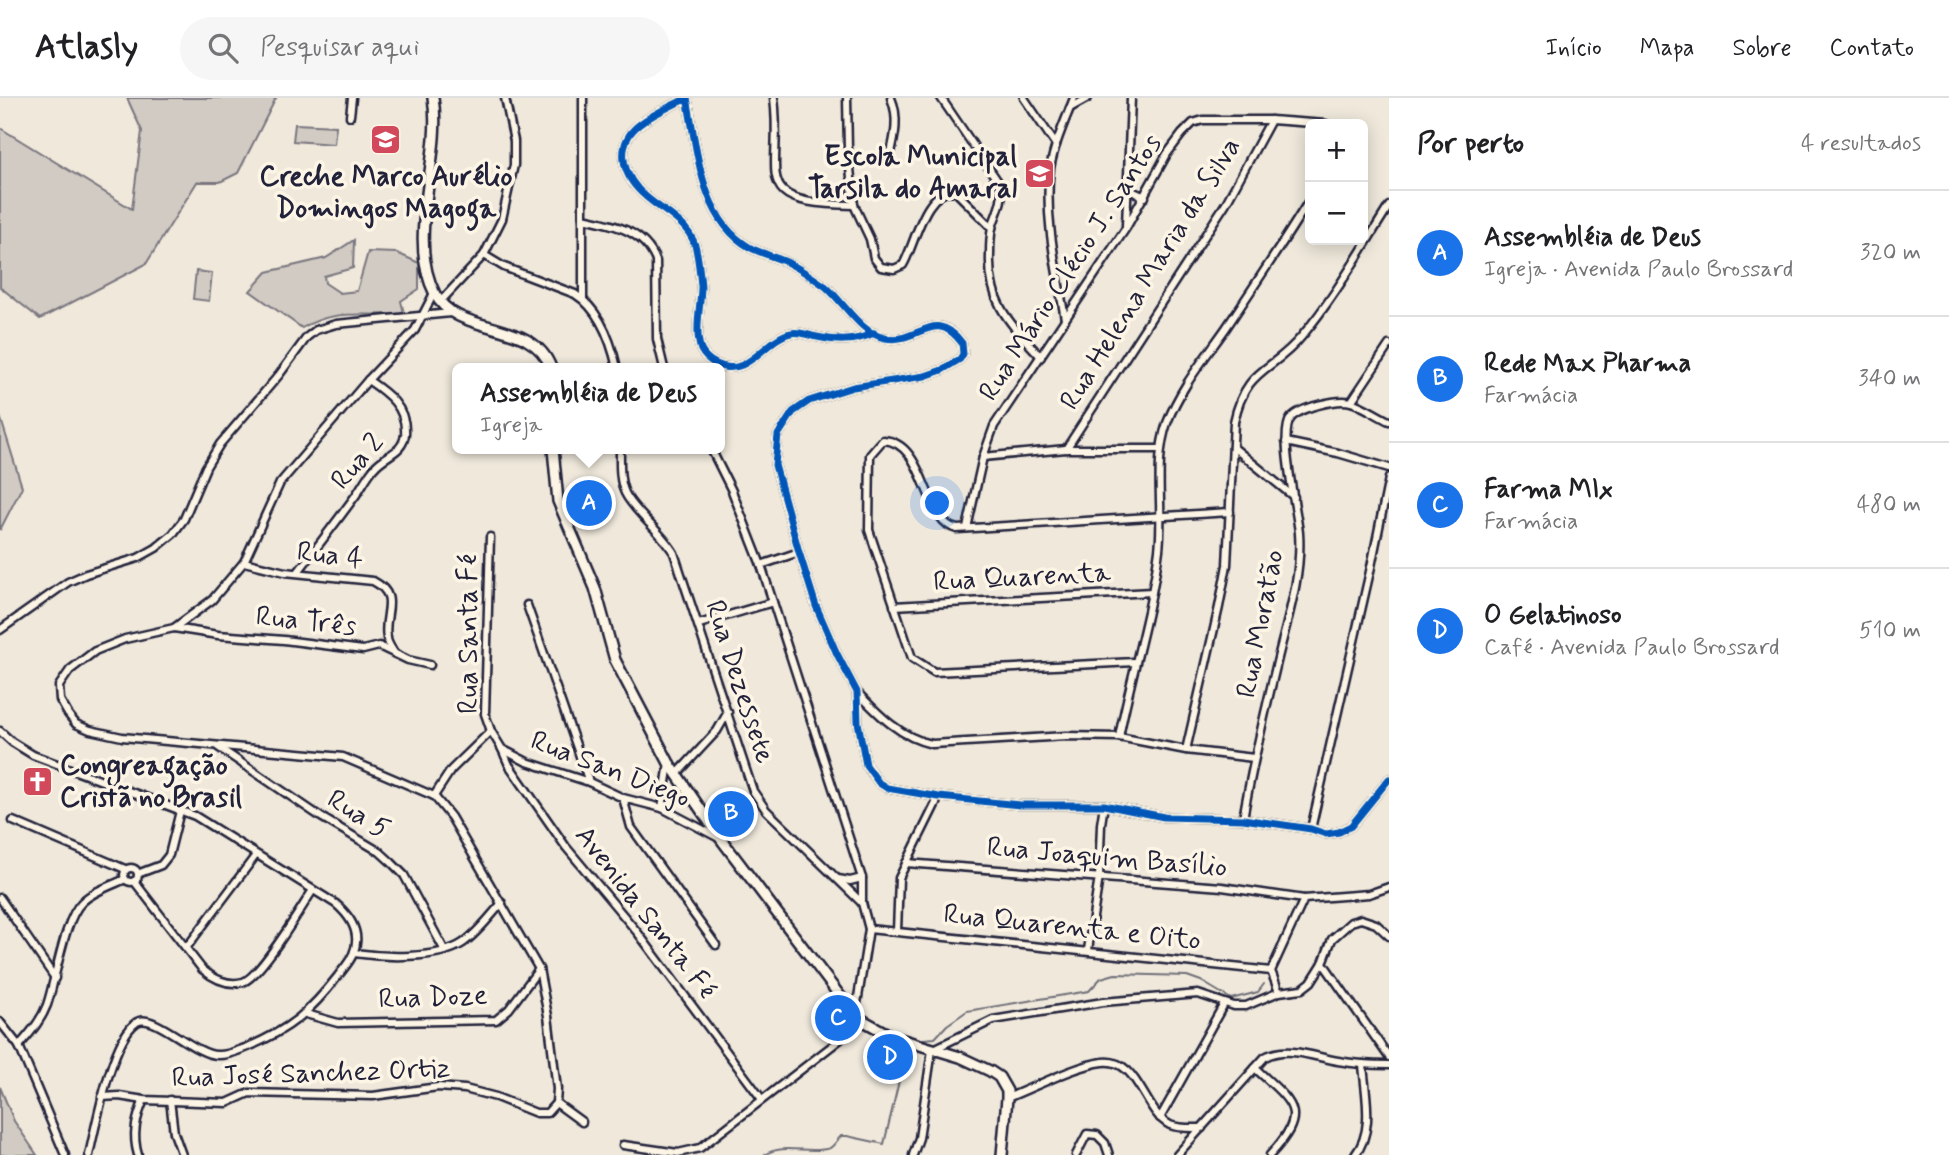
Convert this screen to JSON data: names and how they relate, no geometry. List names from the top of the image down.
{
  "streets": {
    "street": [
      "Rua Mário Clécio J. Santos",
      "Rua Helena Maria da Silva",
      "Rua 2",
      "Rua 4",
      "Rua Quarenta",
      "Rua Três",
      "Rua Moratão",
      "Rua Santa Fé",
      "Rua Dezessete",
      "Rua San Diego",
      "Rua 5",
      "Rua Joaquim Basílio",
      "Avenida Santa Fé",
      "Rua Quarenta e Oito",
      "Rua Doze",
      "Rua José Sanchez Ortiz"
    ]
  },
  "crossings": [
    ["Rua Mário Clécio J. Santos", "Rua Helena Maria da Silva"],
    ["Rua 2", "Rua 4"],
    ["Rua 4", "Rua Três"],
    ["Rua Santa Fé", "Rua San Diego"],
    ["Rua San Diego", "Avenida Santa Fé"]
  ],
  "places": {
    "school or university": ["Creche Marco Aurélio Domingos Magoga", "Escola Municipal Tarsila do Amaral"],
    "church": ["Congreagação Cristã no Brasil"]
  },
  "page": {
    "header": "Atlasly",
    "search": "Pesquisar aqui",
    "nav": [
      "Início",
      "Mapa",
      "Sobre",
      "Contato"
    ],
    "heading": ["Por perto", "4 resultados"],
    "map_buttons": ["+", "−"],
    "list": [
      {
        "mark": "A",
        "name": "Assembléia de Deus",
        "note": "Igreja · Avenida Paulo Brossard",
        "value": "320 m"
      },
      {
        "mark": "B",
        "name": "Rede Max Pharma",
        "note": "Farmácia",
        "value": "340 m"
      },
      {
        "mark": "C",
        "name": "Farma MIx",
        "note": "Farmácia",
        "value": "480 m"
      },
      {
        "mark": "D",
        "name": "O Gelatinoso",
        "note": "Café · Avenida Paulo Brossard",
        "value": "510 m"
      }
    ],
    "popup": ["Assembléia de Deus", "Igreja"],
    "pins": [
      "A",
      "B",
      "C",
      "D"
    ]
  }
}
